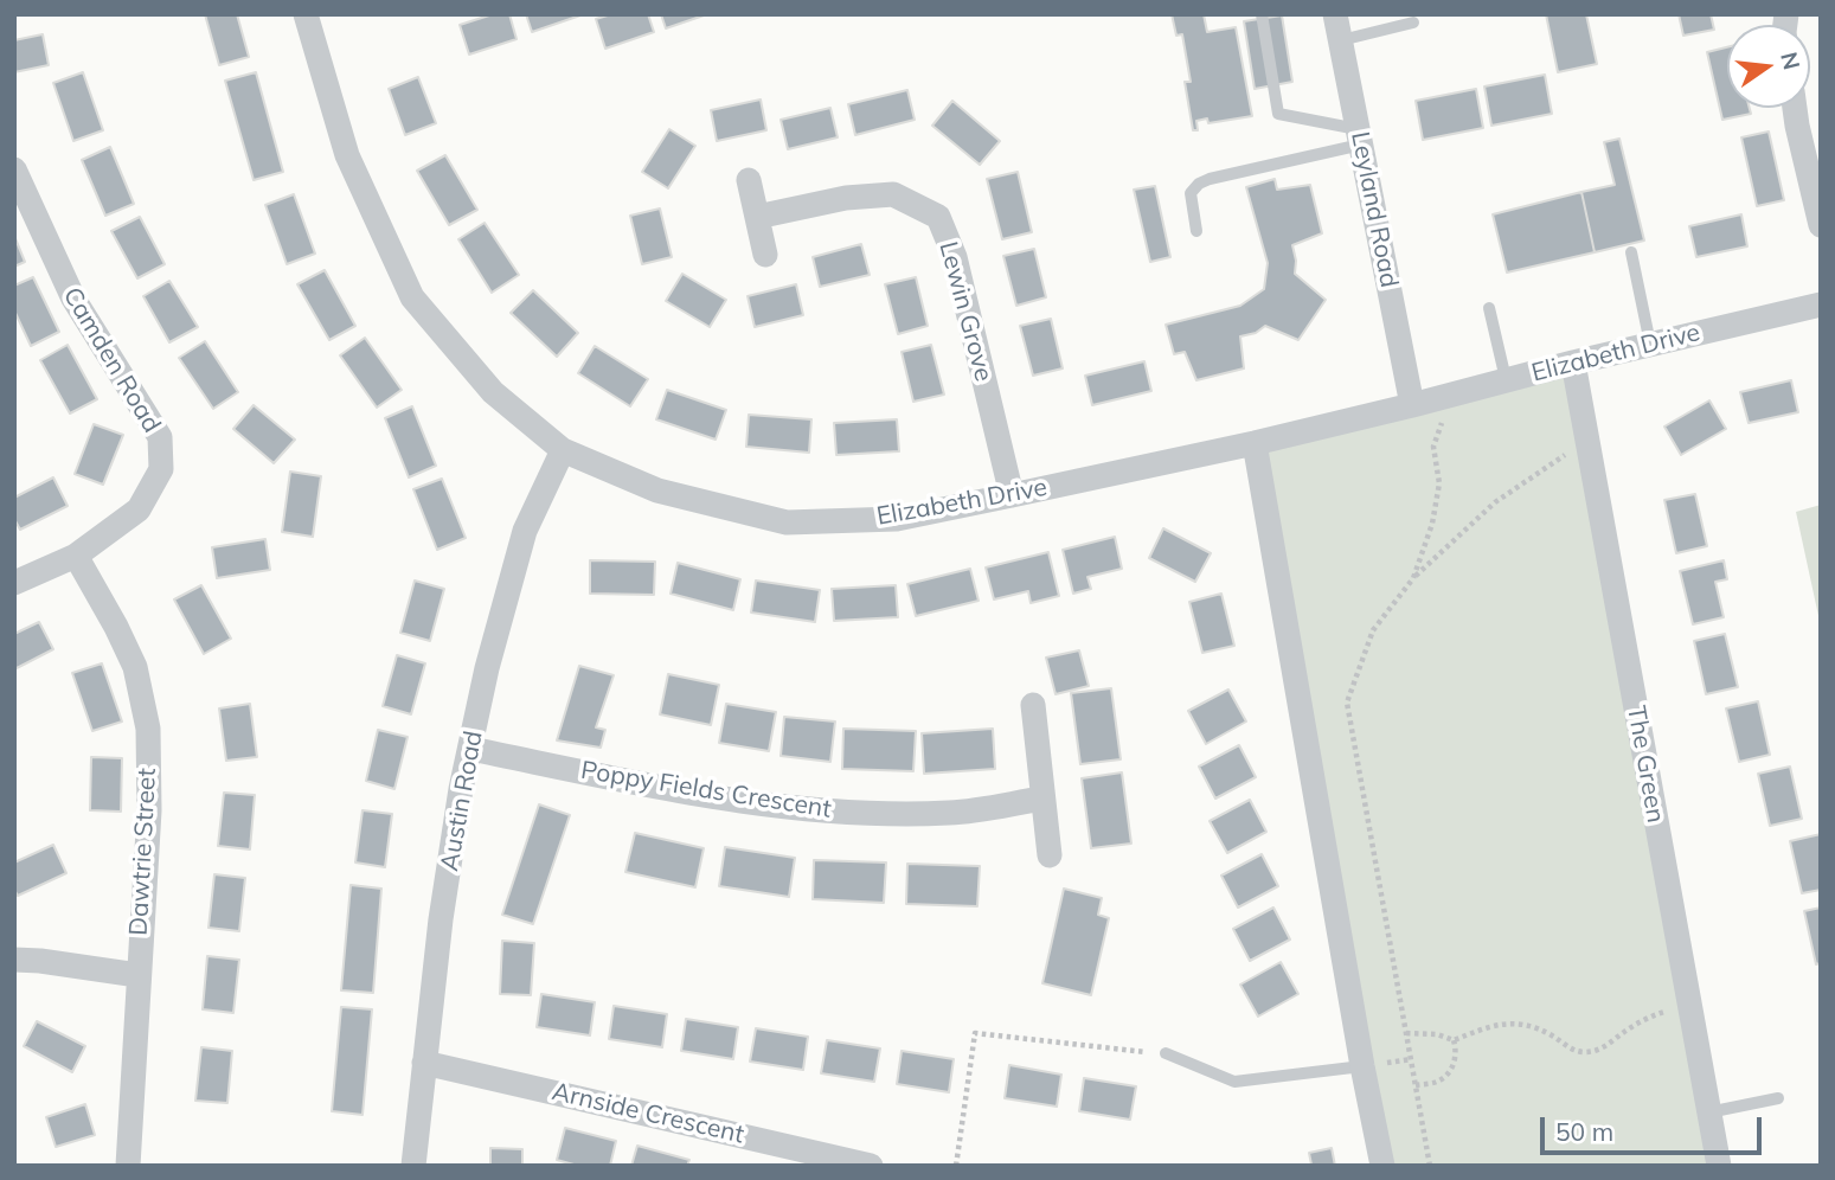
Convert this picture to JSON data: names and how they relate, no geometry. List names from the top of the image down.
{
  "streets": {
    "street": [
      "Leyland Road",
      "Lewin Grove",
      "Elizabeth Drive",
      "Camden Road",
      "The Green",
      "Poppy Fields Crescent",
      "Austin Road",
      "Dawtrie Street",
      "Arnside Crescent"
    ]
  },
  "crossings": [
    ["Leyland Road", "Elizabeth Drive"],
    ["Lewin Grove", "Elizabeth Drive"],
    ["Elizabeth Drive", "The Green"],
    ["Elizabeth Drive", "Austin Road"],
    ["Camden Road", "Dawtrie Street"],
    ["Poppy Fields Crescent", "Austin Road"],
    ["Austin Road", "Arnside Crescent"]
  ],
  "scale_bar": "50 m",
  "north": "right"
}
